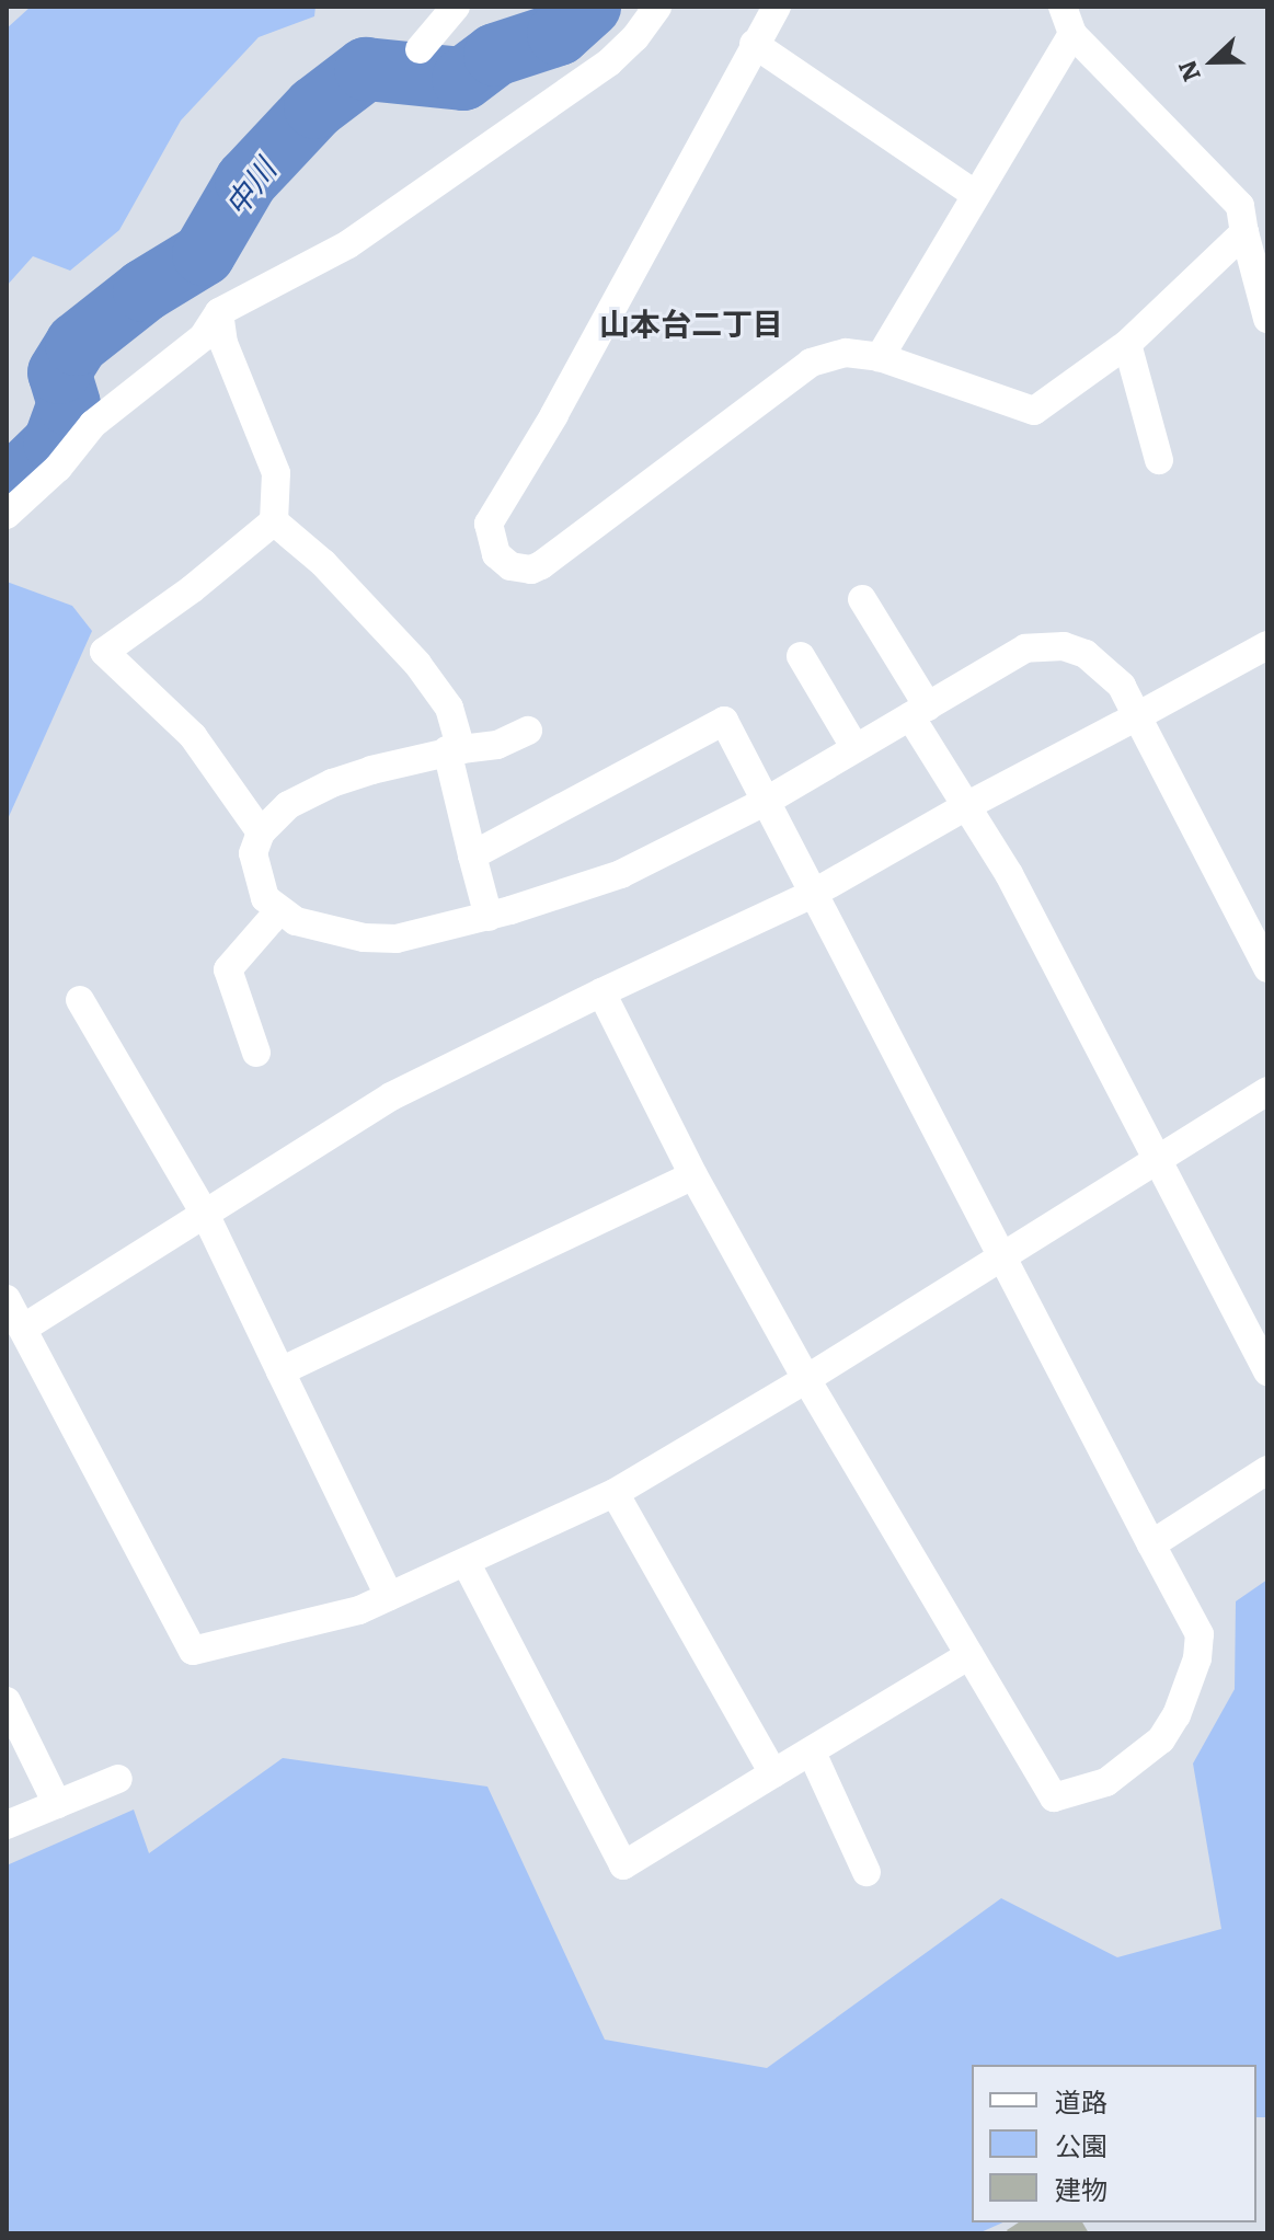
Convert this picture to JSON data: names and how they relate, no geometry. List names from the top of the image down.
{
  "districts": ["山本台二丁目"],
  "water": ["中川"],
  "legend": ["道路", "公園", "建物"],
  "north": "left"
}
